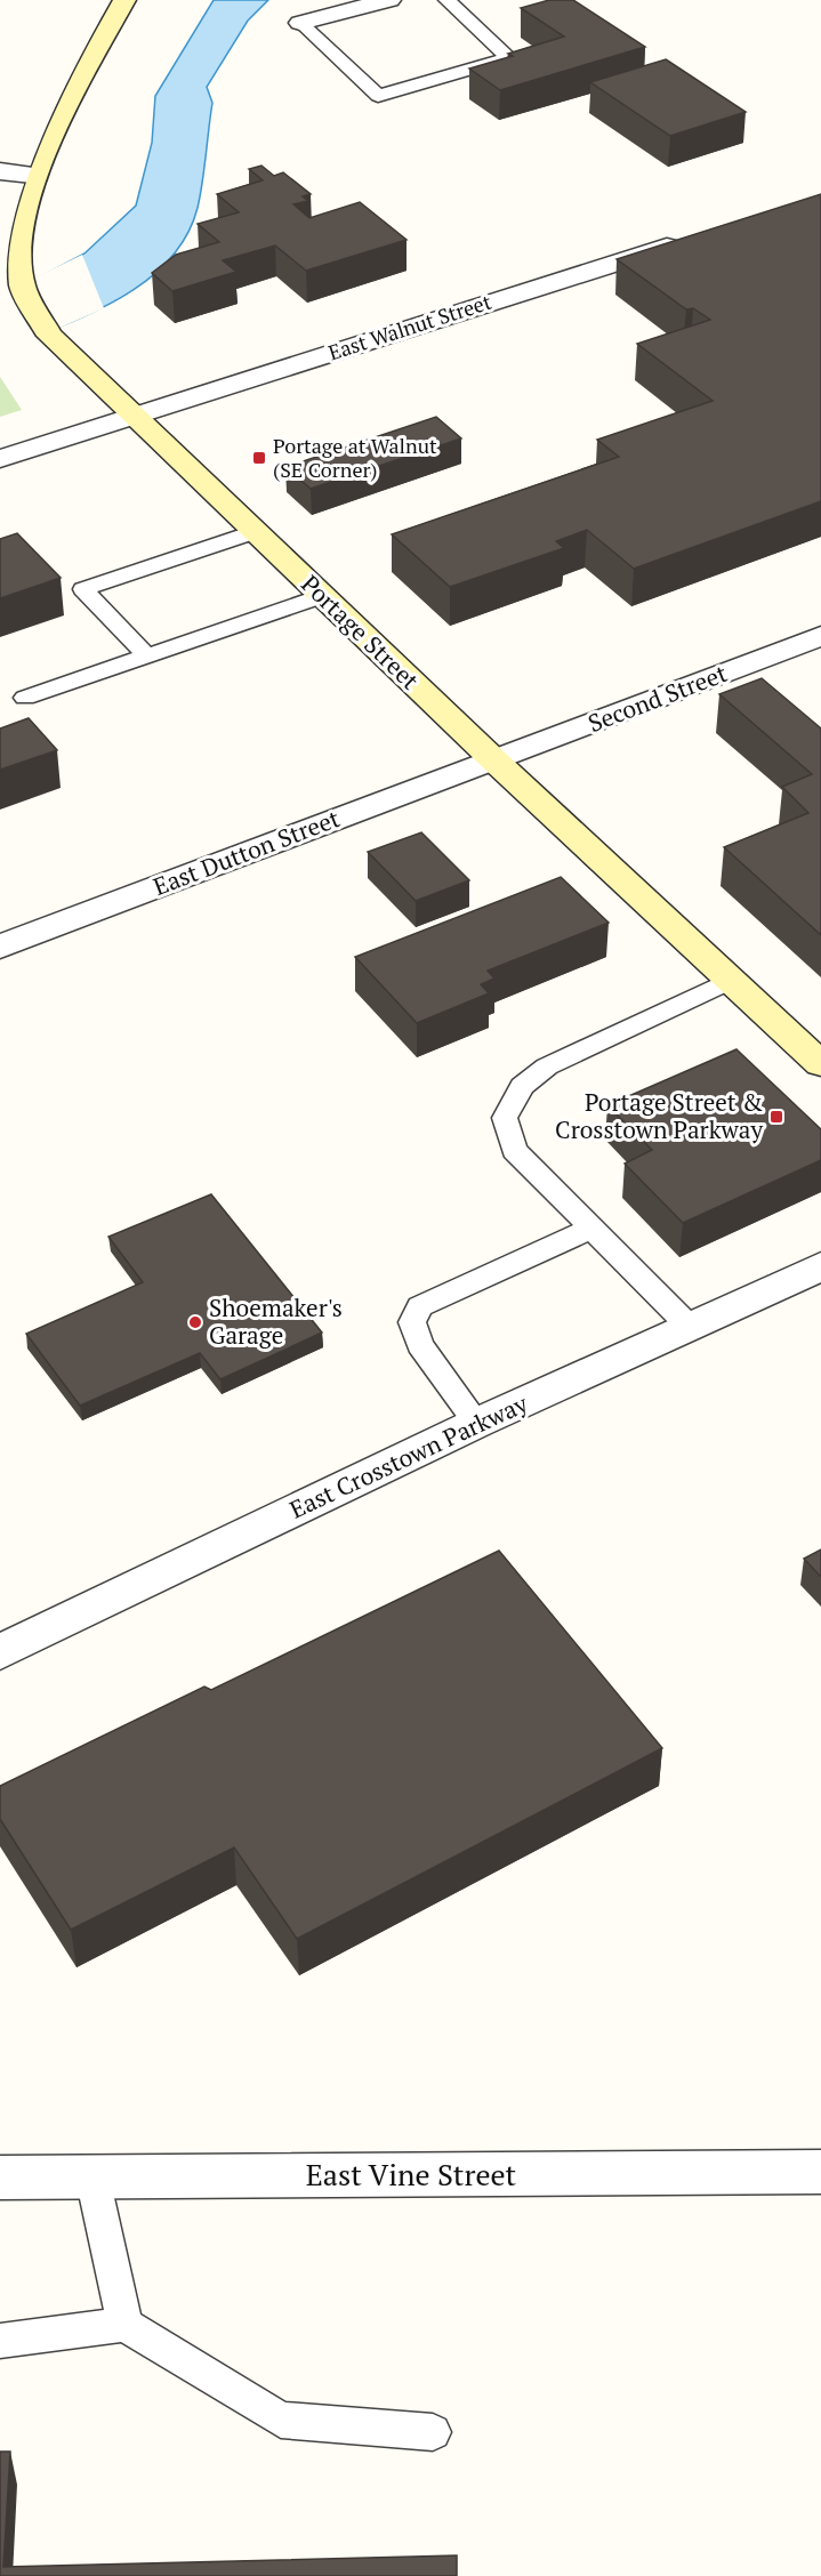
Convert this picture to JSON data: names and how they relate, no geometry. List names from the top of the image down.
{
  "streets": {
    "main road": ["Portage Street"],
    "street": [
      "East Walnut Street",
      "Second Street",
      "East Dutton Street",
      "East Crosstown Parkway",
      "East Vine Street"
    ]
  },
  "crossings": [
    ["East Walnut Street", "Portage Street"],
    ["Portage Street", "Second Street"],
    ["Portage Street", "East Dutton Street"],
    ["Second Street", "East Dutton Street"]
  ],
  "places": {
    "transit": ["Portage at Walnut (SE Corner)", "Portage Street & Crosstown Parkway"],
    "other": ["Shoemaker's Garage"]
  }
}
